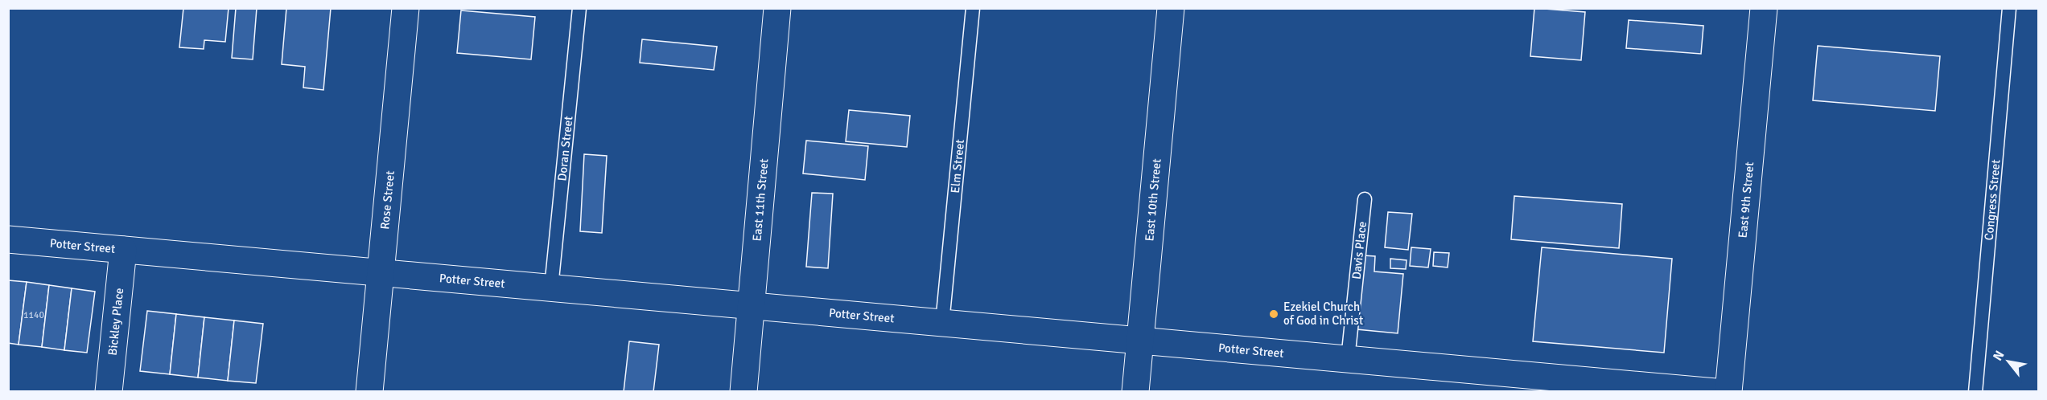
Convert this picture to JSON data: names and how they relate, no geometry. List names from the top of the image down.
{
  "streets": {
    "street": [
      "Rose Street",
      "East 11th Street",
      "East 10th Street",
      "East 9th Street",
      "Potter Street",
      "Bickley Place"
    ],
    "lane": [
      "Doran Street",
      "Elm Street",
      "Congress Street",
      "Davis Place"
    ]
  },
  "crossings": [
    ["Doran Street", "Potter Street"],
    ["Elm Street", "Potter Street"],
    ["Rose Street", "Potter Street"],
    ["East 11th Street", "Potter Street"],
    ["East 10th Street", "Potter Street"],
    ["Potter Street", "Davis Place"],
    ["Potter Street", "Bickley Place"]
  ],
  "places": ["Ezekiel Church of God in Christ"],
  "house_numbers": ["1140"],
  "north": "top left"
}
